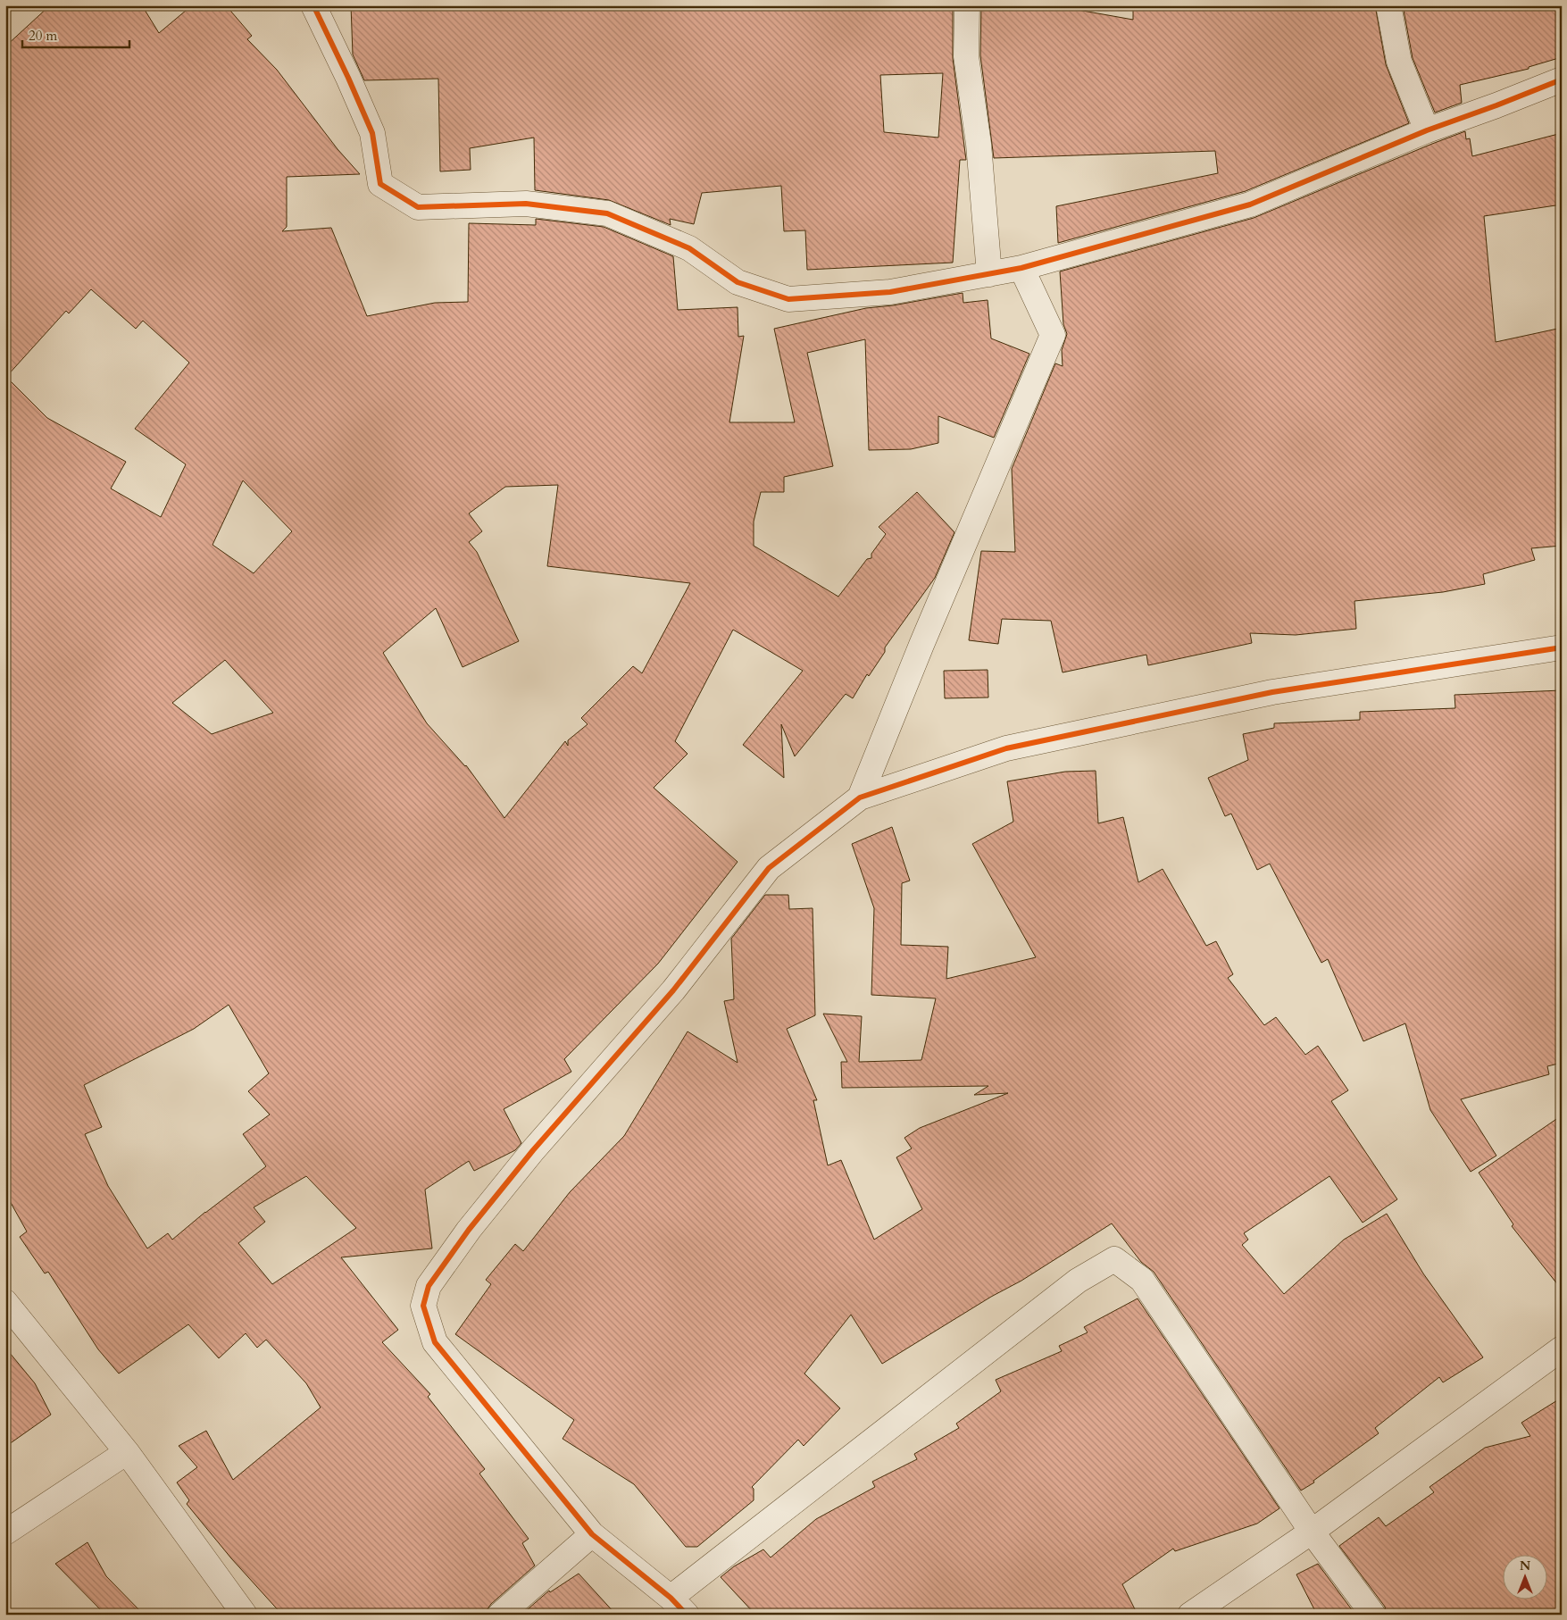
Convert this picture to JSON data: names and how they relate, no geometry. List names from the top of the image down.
{
  "scale_bar": "20 m",
  "north": "top"
}
